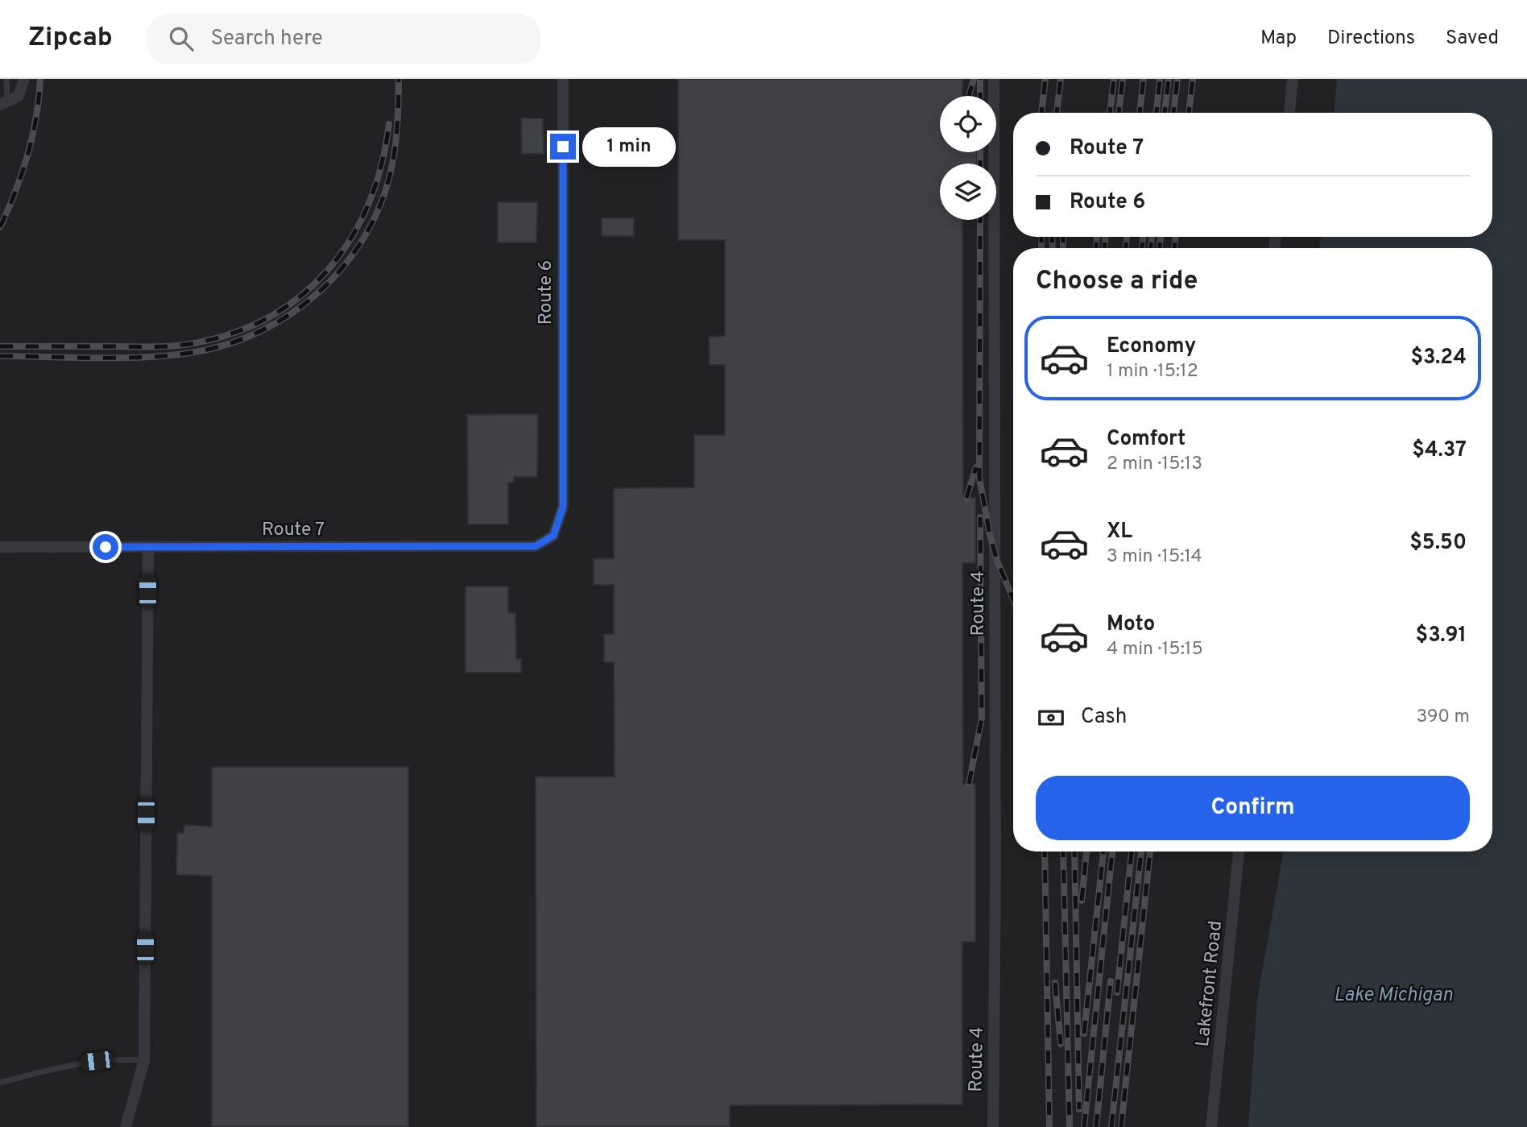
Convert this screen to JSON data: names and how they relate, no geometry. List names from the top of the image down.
{
  "streets": {
    "street": [
      "Route 6",
      "Route 7",
      "Route 4",
      "Lakefront Road"
    ]
  },
  "crossings": [
    ["Route 6", "Route 7"]
  ],
  "water": ["Lake Michigan"],
  "page": {
    "header": "Zipcab",
    "search": "Search here",
    "nav": ["Map", "Directions", "Saved"],
    "banner": ["Route 7", "Route 6"],
    "bubble": "1 min",
    "heading": "Choose a ride",
    "list": [
      {
        "name": "Economy",
        "note": "1 min · 15:12",
        "value": "$3.24"
      },
      {
        "name": "Comfort",
        "note": "2 min · 15:13",
        "value": "$4.37"
      },
      {
        "name": "XL",
        "note": "3 min · 15:14",
        "value": "$5.50"
      },
      {
        "name": "Moto",
        "note": "4 min · 15:15",
        "value": "$3.91"
      }
    ],
    "pay": ["Cash", "390 m"],
    "buttons": "Confirm"
  }
}
